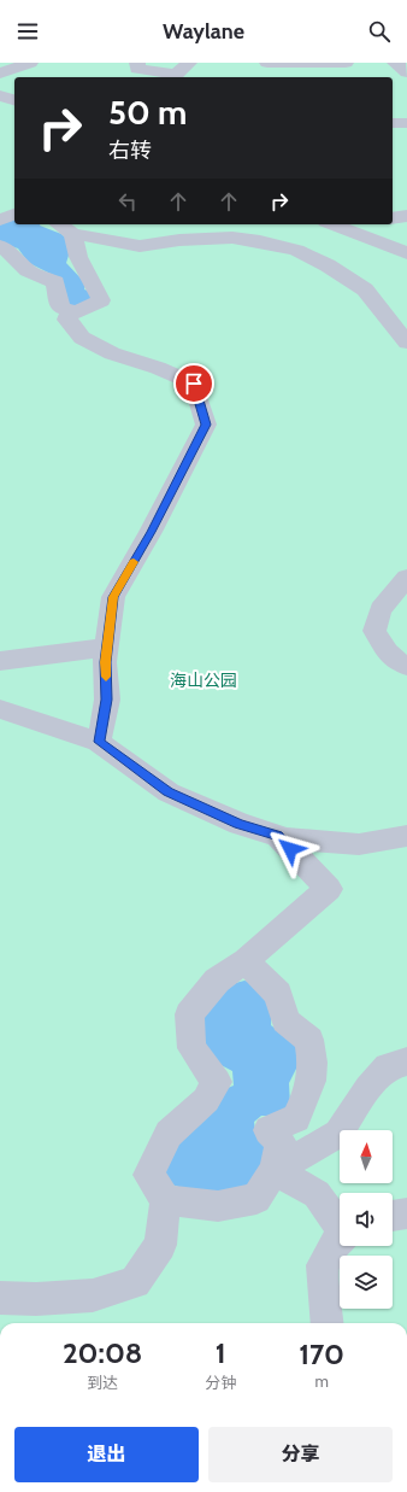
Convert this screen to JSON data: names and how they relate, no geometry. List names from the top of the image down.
{
  "parks": ["海山公园"],
  "north": "top",
  "page": {
    "header": "Waylane",
    "turn": ["50 m", "右转"],
    "eta": [
      "20:08",
      "到达",
      "1",
      "分钟",
      "170",
      "m"
    ],
    "buttons": ["退出", "分享"]
  }
}
